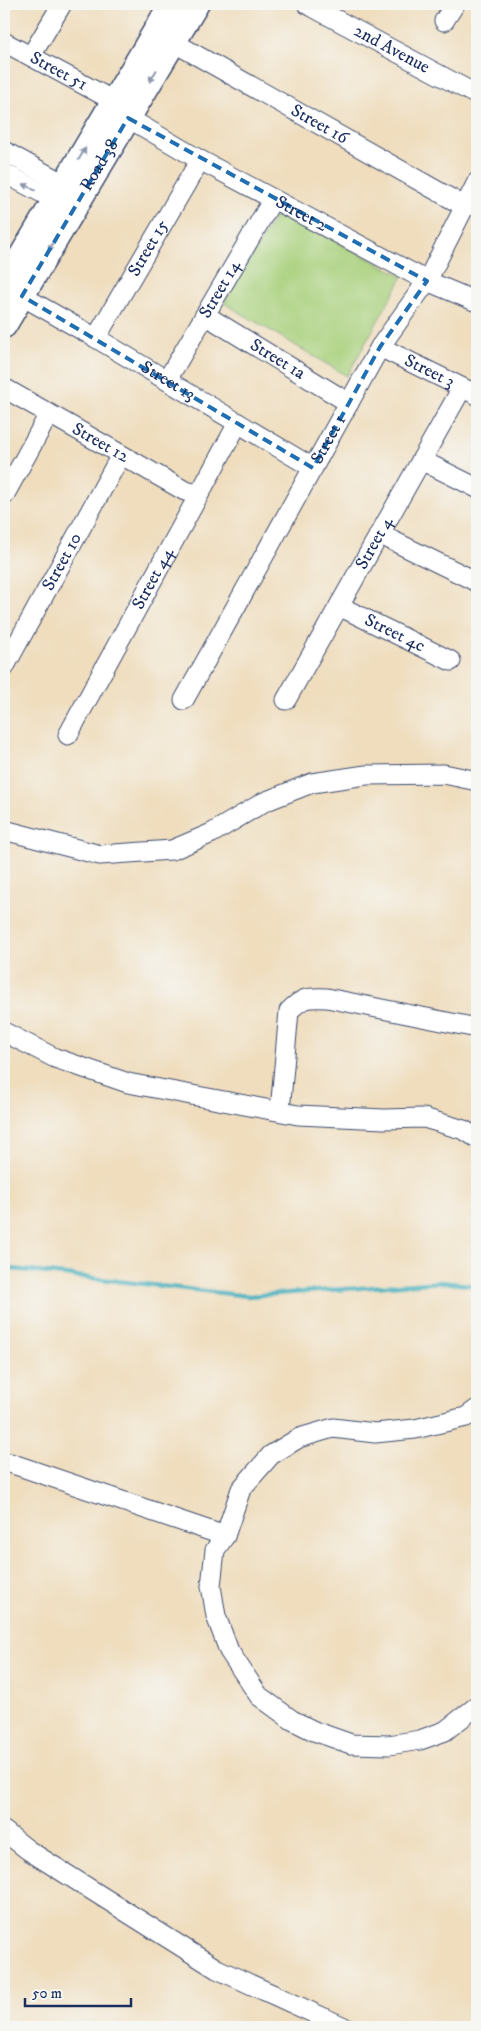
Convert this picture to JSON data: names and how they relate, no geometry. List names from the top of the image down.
{
  "streets": {
    "main road": ["Road 38"],
    "street": [
      "2nd Avenue",
      "Street 51",
      "Street 16",
      "Street 2",
      "Street 15",
      "Street 14",
      "Street 1a",
      "Street 3",
      "Street 13",
      "Street 1",
      "Street 12",
      "Street 4",
      "Street 10",
      "Street 44",
      "Street 4c"
    ]
  },
  "crossings": [
    ["Street 51", "Road 38"],
    ["Street 51", "Street 2"],
    ["Street 16", "Road 38"],
    ["Street 16", "Street 1"],
    ["Road 38", "Street 2"],
    ["Road 38", "Street 13"],
    ["Street 2", "Street 15"],
    ["Street 2", "Street 14"],
    ["Street 2", "Street 1"],
    ["Street 15", "Street 13"],
    ["Street 14", "Street 1a"],
    ["Street 14", "Street 13"],
    ["Street 1a", "Street 1"],
    ["Street 3", "Street 1"],
    ["Street 3", "Street 4"],
    ["Street 13", "Street 1"],
    ["Street 13", "Street 44"],
    ["Street 12", "Street 10"],
    ["Street 12", "Street 44"],
    ["Street 4", "Street 4c"]
  ],
  "scale_bar": "50 m"
}
